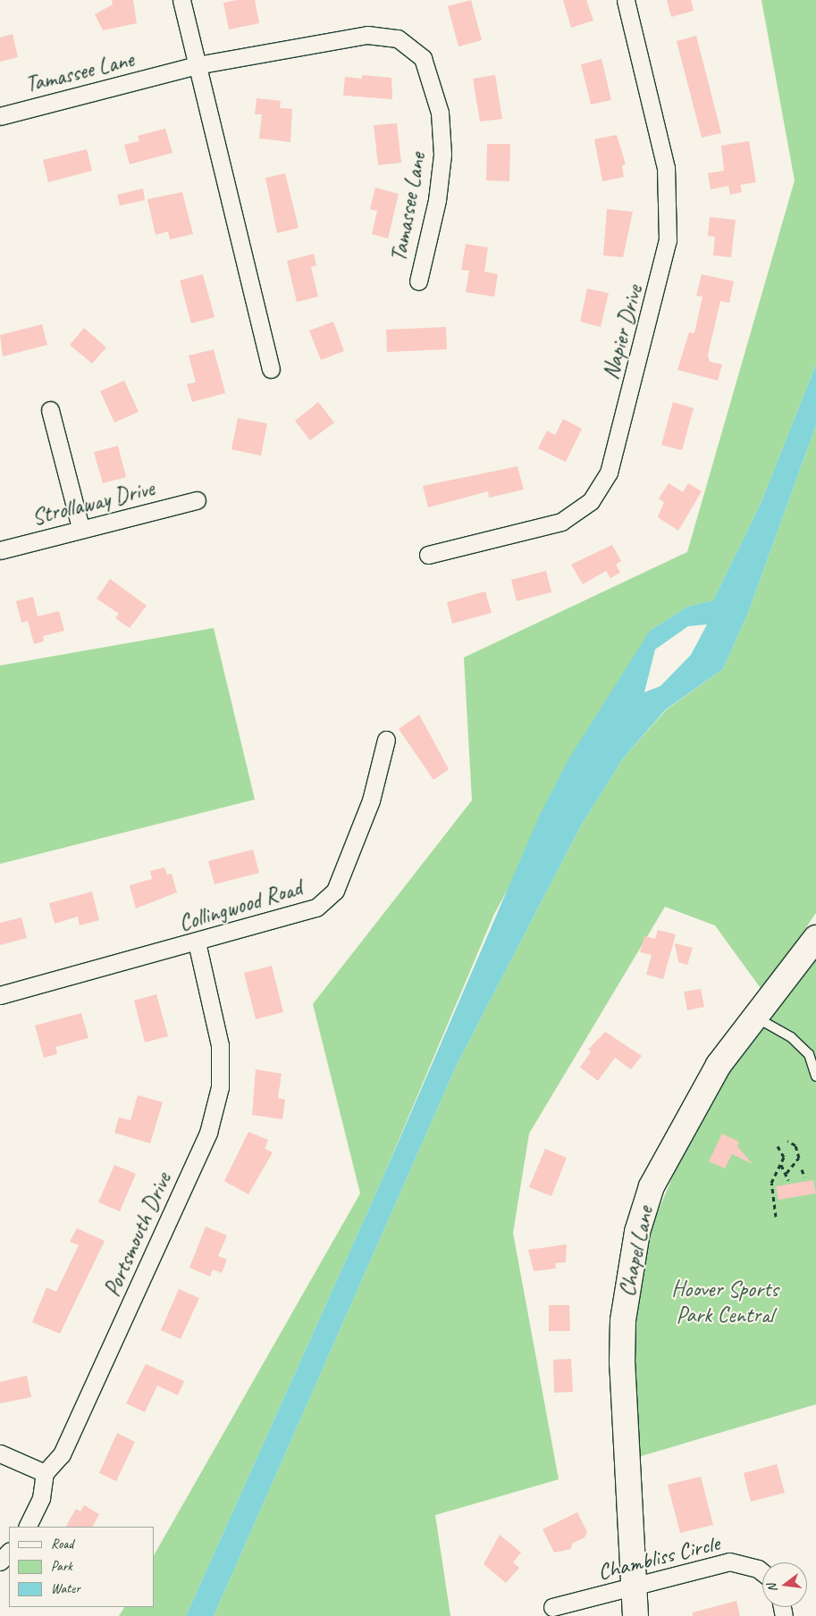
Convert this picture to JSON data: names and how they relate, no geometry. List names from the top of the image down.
{
  "streets": {
    "street": [
      "Tamassee Lane",
      "Napier Drive",
      "Strollaway Drive",
      "Collingwood Road",
      "Portsmouth Drive",
      "Chapel Lane",
      "Chambliss Circle"
    ]
  },
  "crossings": [
    ["Collingwood Road", "Portsmouth Drive"],
    ["Chapel Lane", "Chambliss Circle"]
  ],
  "parks": ["Hoover Sports Park Central"],
  "legend": ["Road", "Park", "Water"],
  "north": "left"
}
